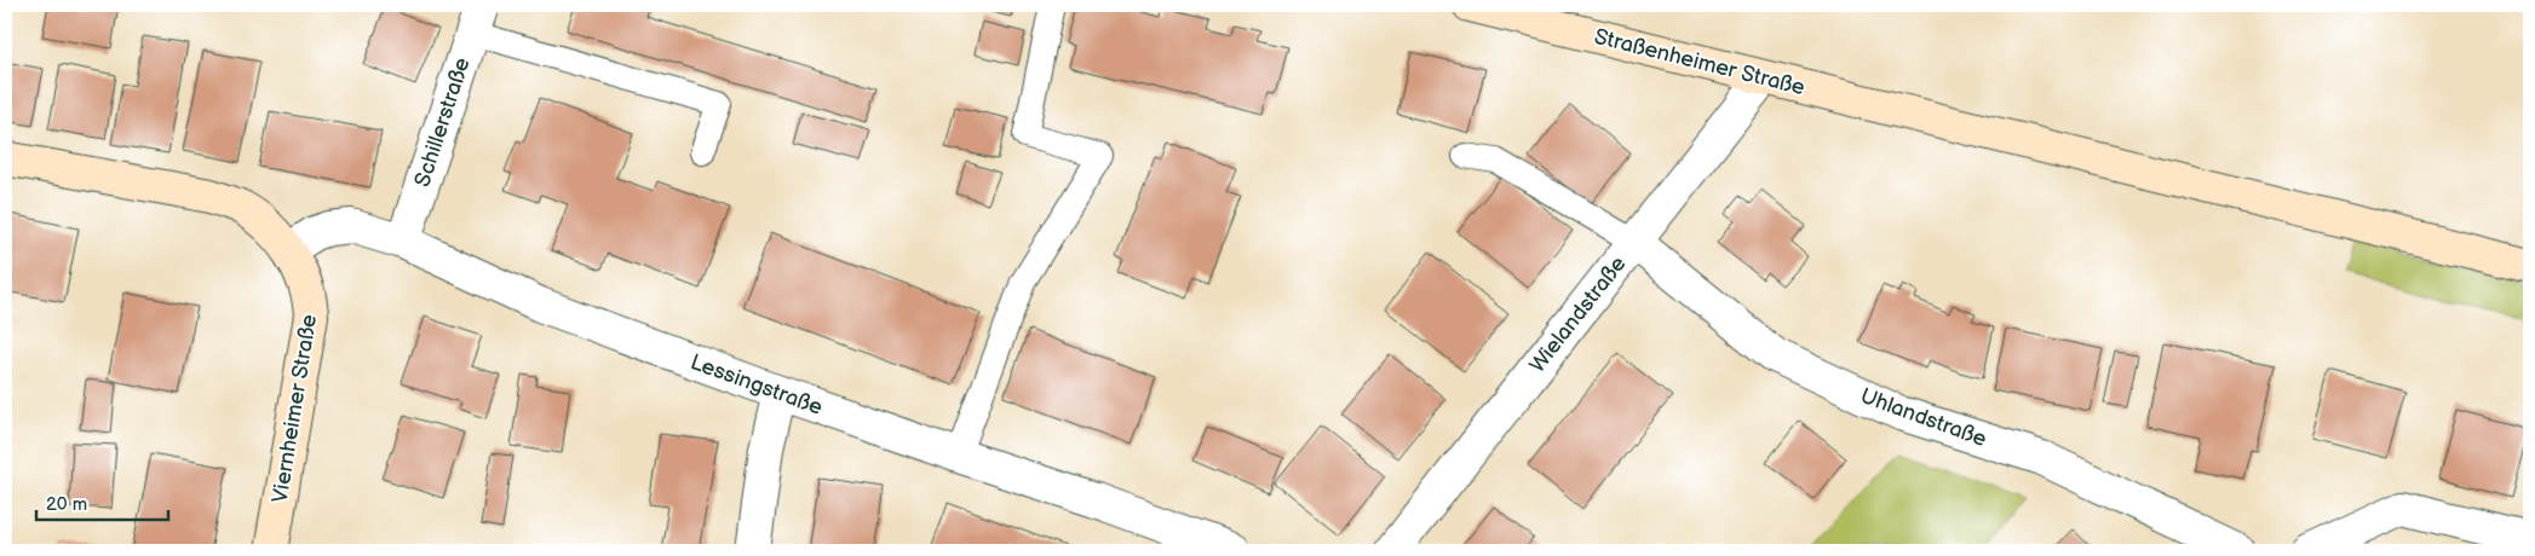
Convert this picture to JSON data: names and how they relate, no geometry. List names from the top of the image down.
{
  "streets": {
    "street": [
      "Straßenheimer Straße",
      "Schillerstraße",
      "Wielandstraße",
      "Lessingstraße",
      "Viernheimer Straße",
      "Uhlandstraße"
    ]
  },
  "crossings": [
    ["Straßenheimer Straße", "Wielandstraße"],
    ["Schillerstraße", "Lessingstraße"],
    ["Wielandstraße", "Uhlandstraße"],
    ["Lessingstraße", "Viernheimer Straße"]
  ],
  "scale_bar": "20 m"
}
